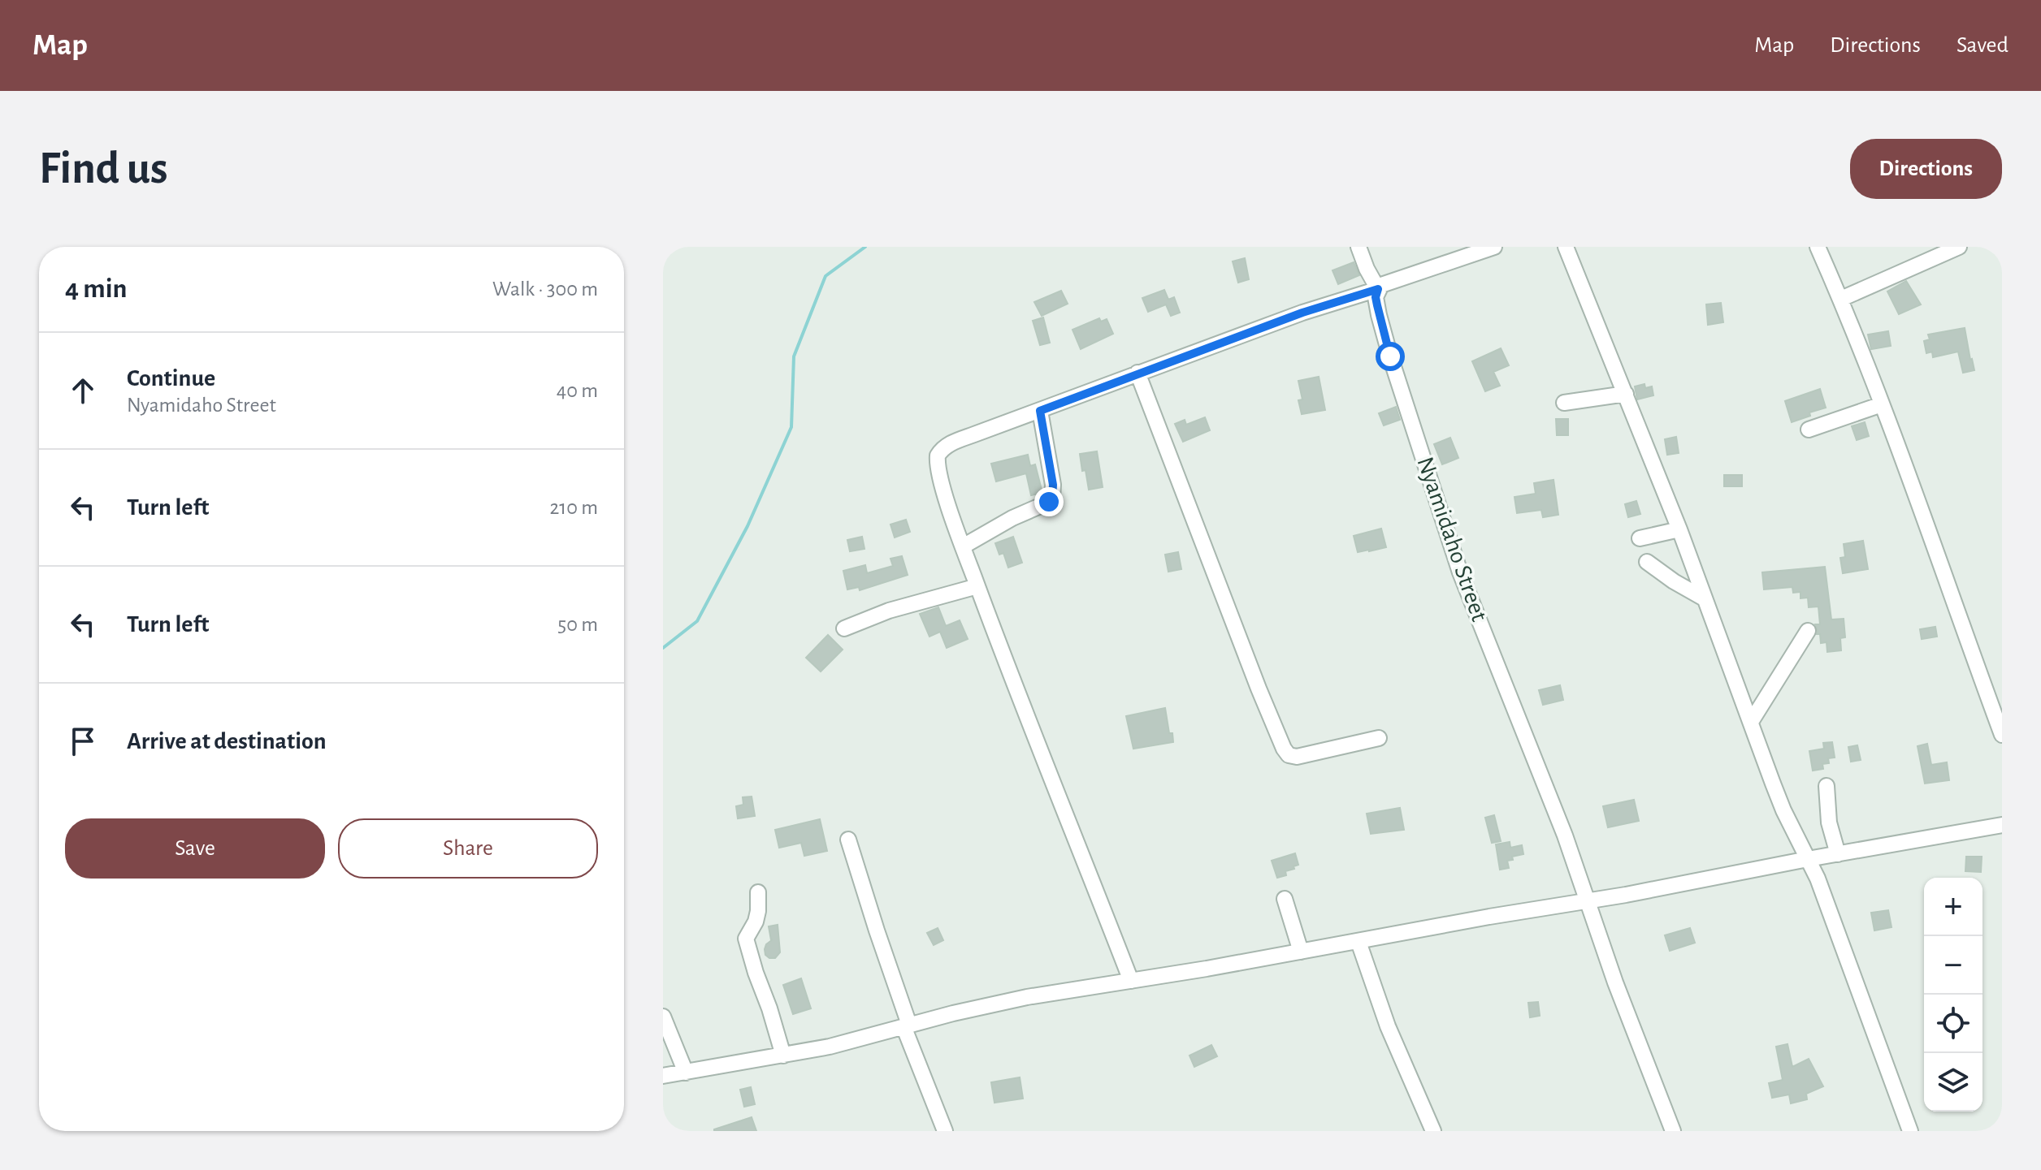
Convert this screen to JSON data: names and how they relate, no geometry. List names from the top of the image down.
{
  "streets": {
    "street": ["Nyamidaho Street"]
  },
  "page": {
    "header": "Map",
    "nav": ["Map", "Directions", "Saved"],
    "buttons": [
      "Directions",
      ["Save", "Share"]
    ],
    "title": "Find us",
    "heading": ["4 min", "Walk · 300 m"],
    "list": [
      ["Continue", "Nyamidaho Street", "40 m"],
      ["Turn left", "210 m"],
      ["Turn left", "50 m"],
      "Arrive at destination"
    ],
    "map_buttons": ["+", "−"]
  }
}
